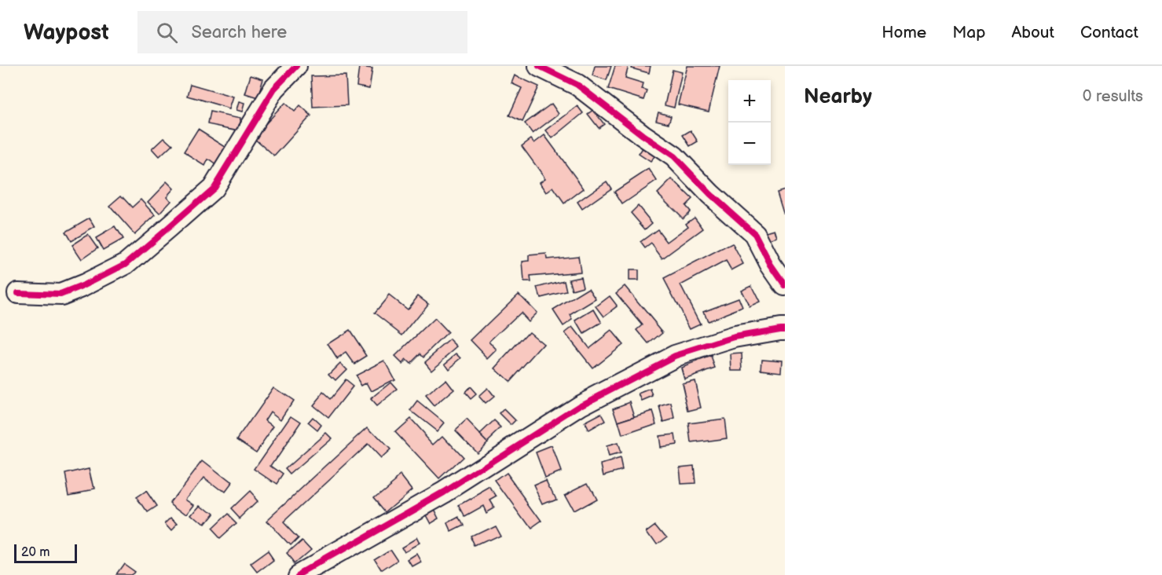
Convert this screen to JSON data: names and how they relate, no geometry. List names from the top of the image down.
{
  "scale_bar": "20 m",
  "page": {
    "header": "Waypost",
    "search": "Search here",
    "nav": [
      "Home",
      "Map",
      "About",
      "Contact"
    ],
    "heading": ["Nearby", "0 results"],
    "map_buttons": ["+", "−"],
    "scale": "20 m"
  }
}
